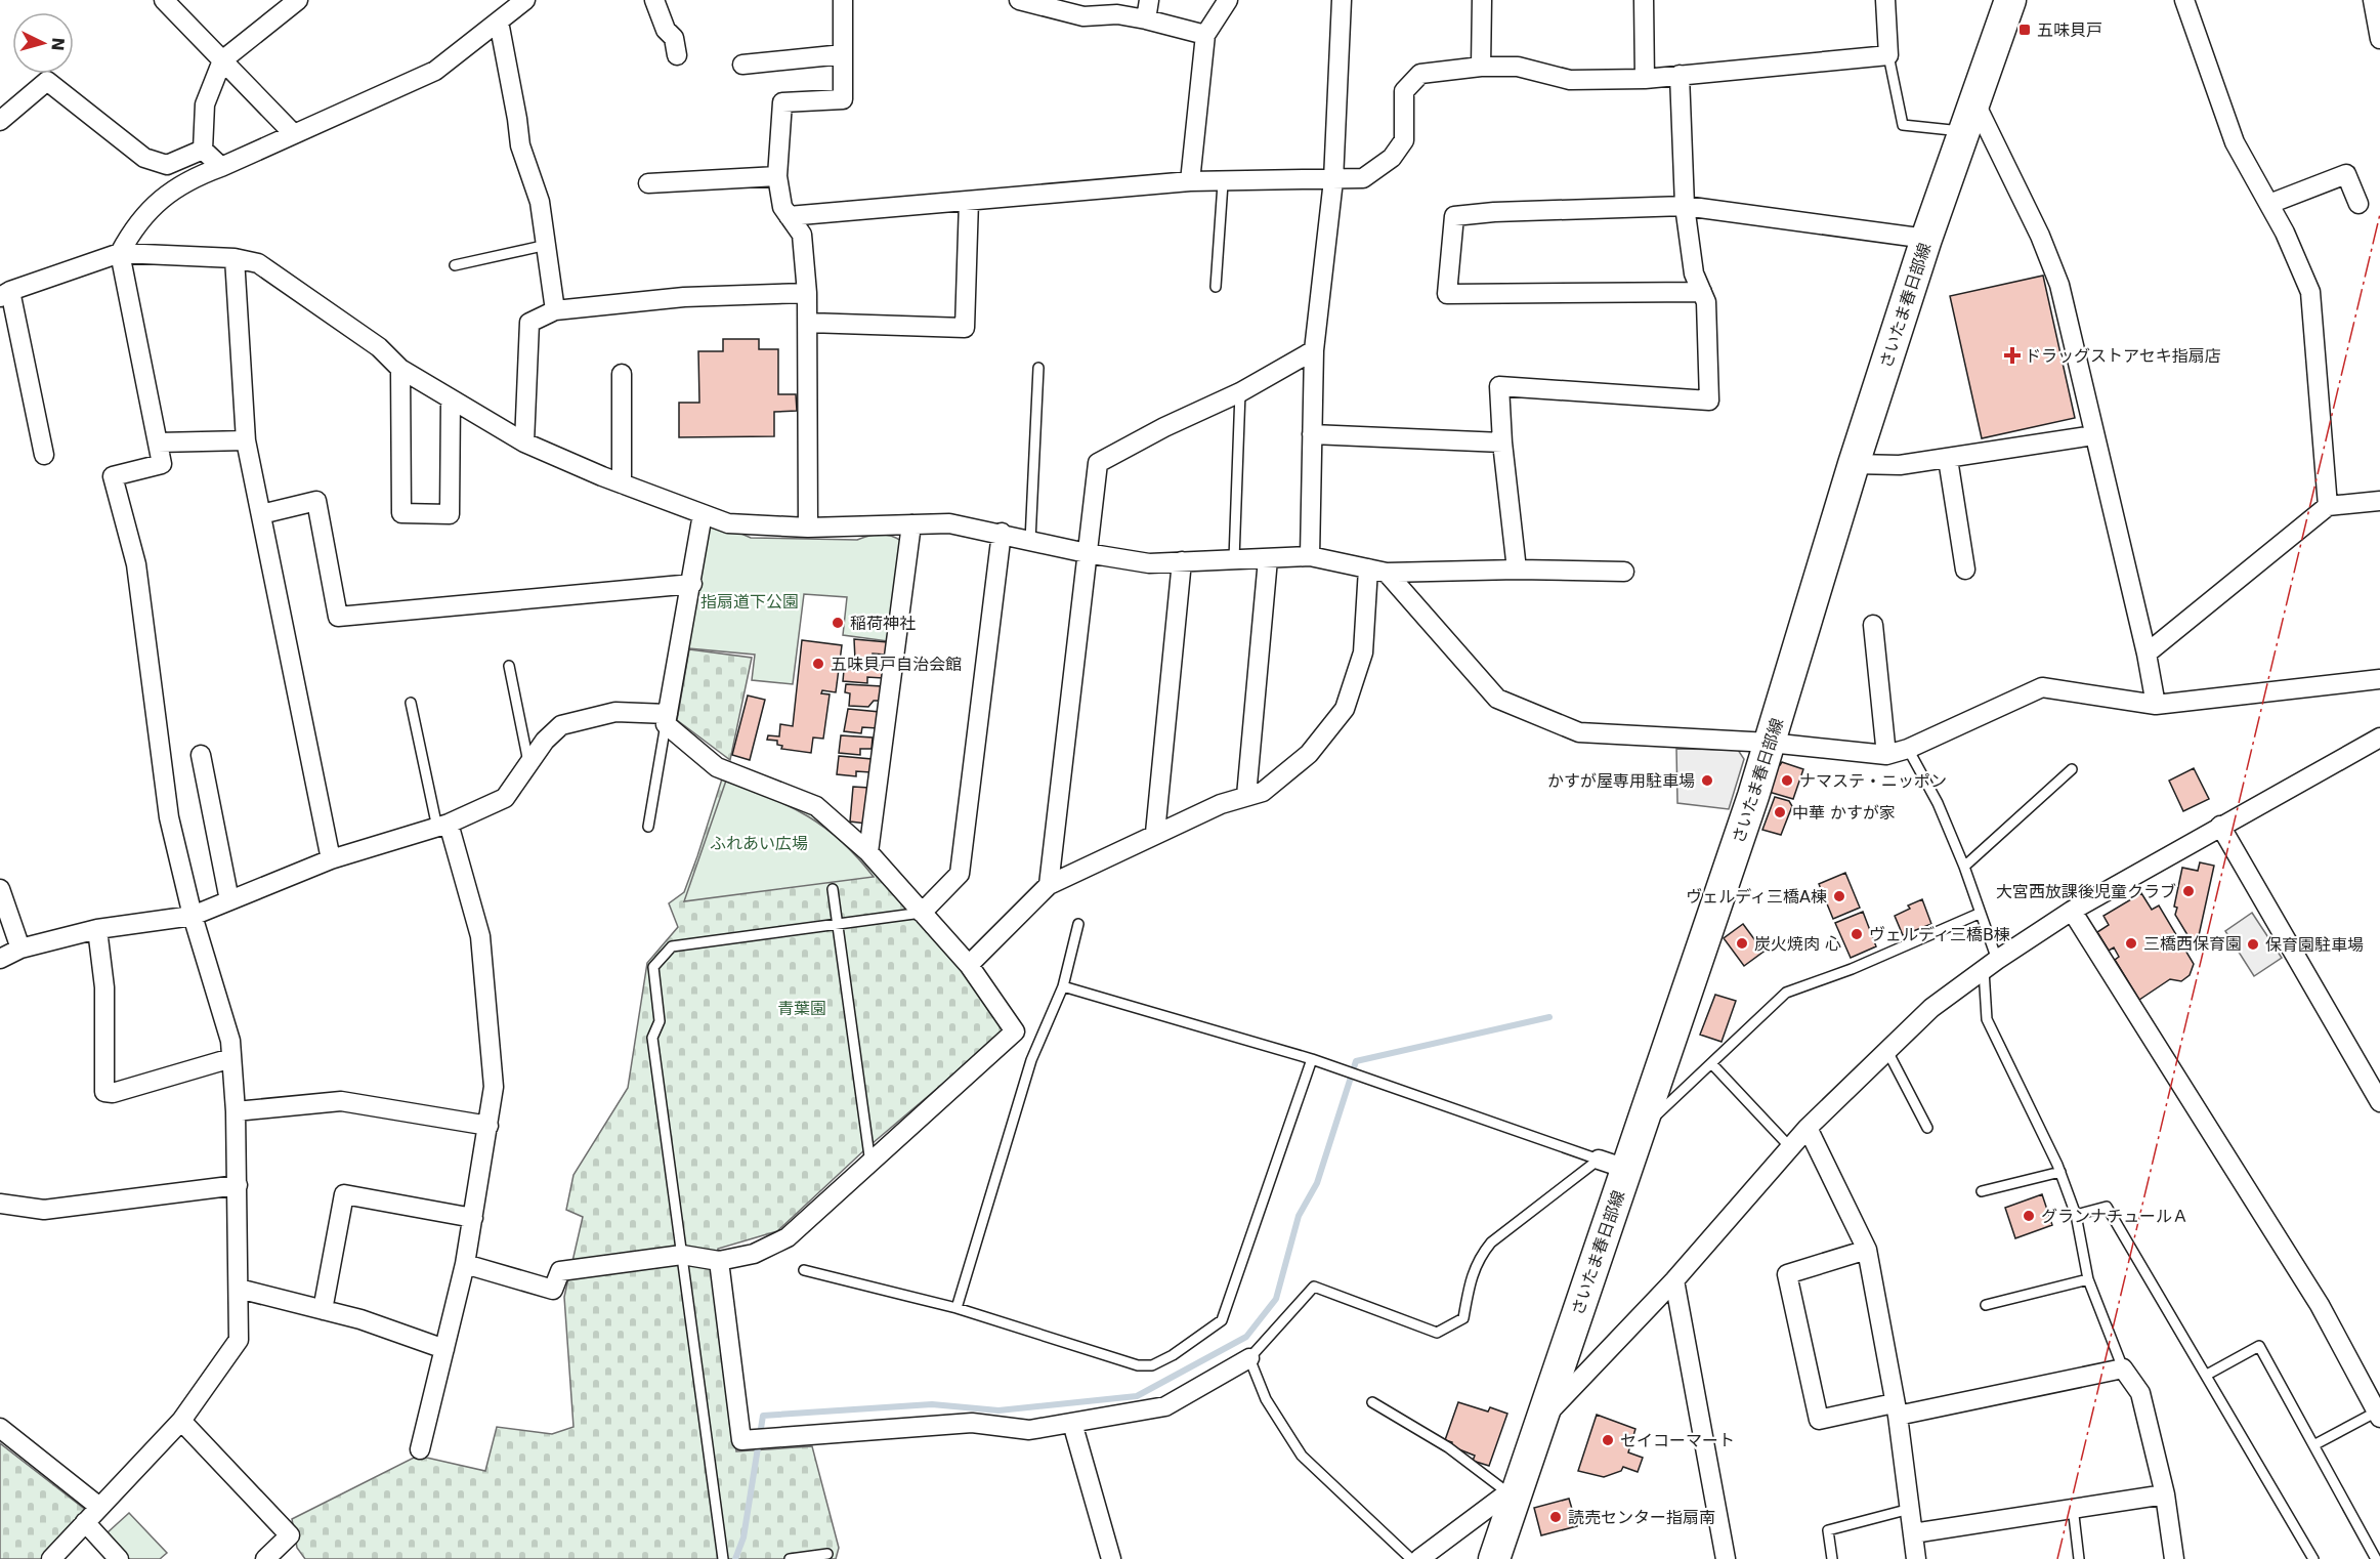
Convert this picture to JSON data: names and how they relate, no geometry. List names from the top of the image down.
{
  "streets": {
    "main road": ["さいたま春日部線"]
  },
  "parks": ["指扇道下公園", "ふれあい広場", "青葉園"],
  "places": {
    "transit": ["五味貝戸"],
    "health": ["ドラッグストアセキ指扇店"],
    "other": [
      "稲荷神社",
      "五味貝戸自治会館",
      "かすが屋専用駐車場",
      "ナマステ・ニッポン",
      "中華 かすが家",
      "大宮西放課後児童クラブ",
      "ヴェルディ三橋A棟",
      "ヴェルディ三橋B棟",
      "炭火焼肉 心",
      "三橋西保育園",
      "保育園駐車場",
      "グランナチュールＡ",
      "セイコーマート",
      "読売センター指扇南"
    ]
  },
  "north": "right"
}
